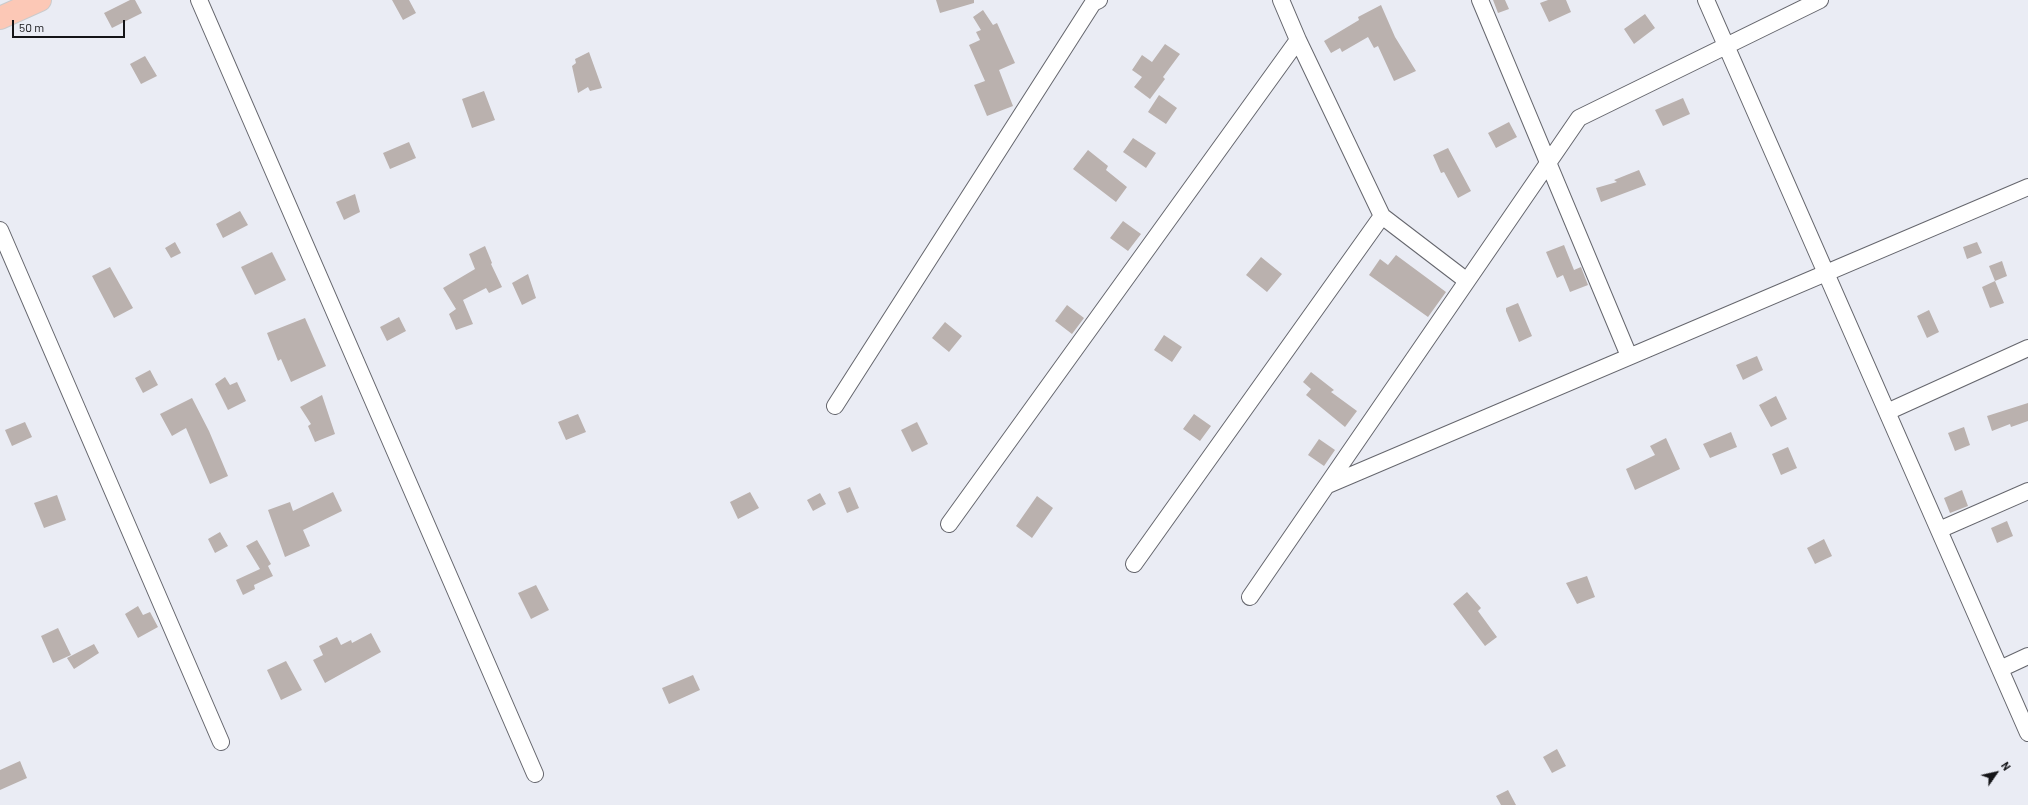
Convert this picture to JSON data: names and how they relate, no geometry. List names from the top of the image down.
{
  "scale_bar": "50 m",
  "north": "top right"
}
